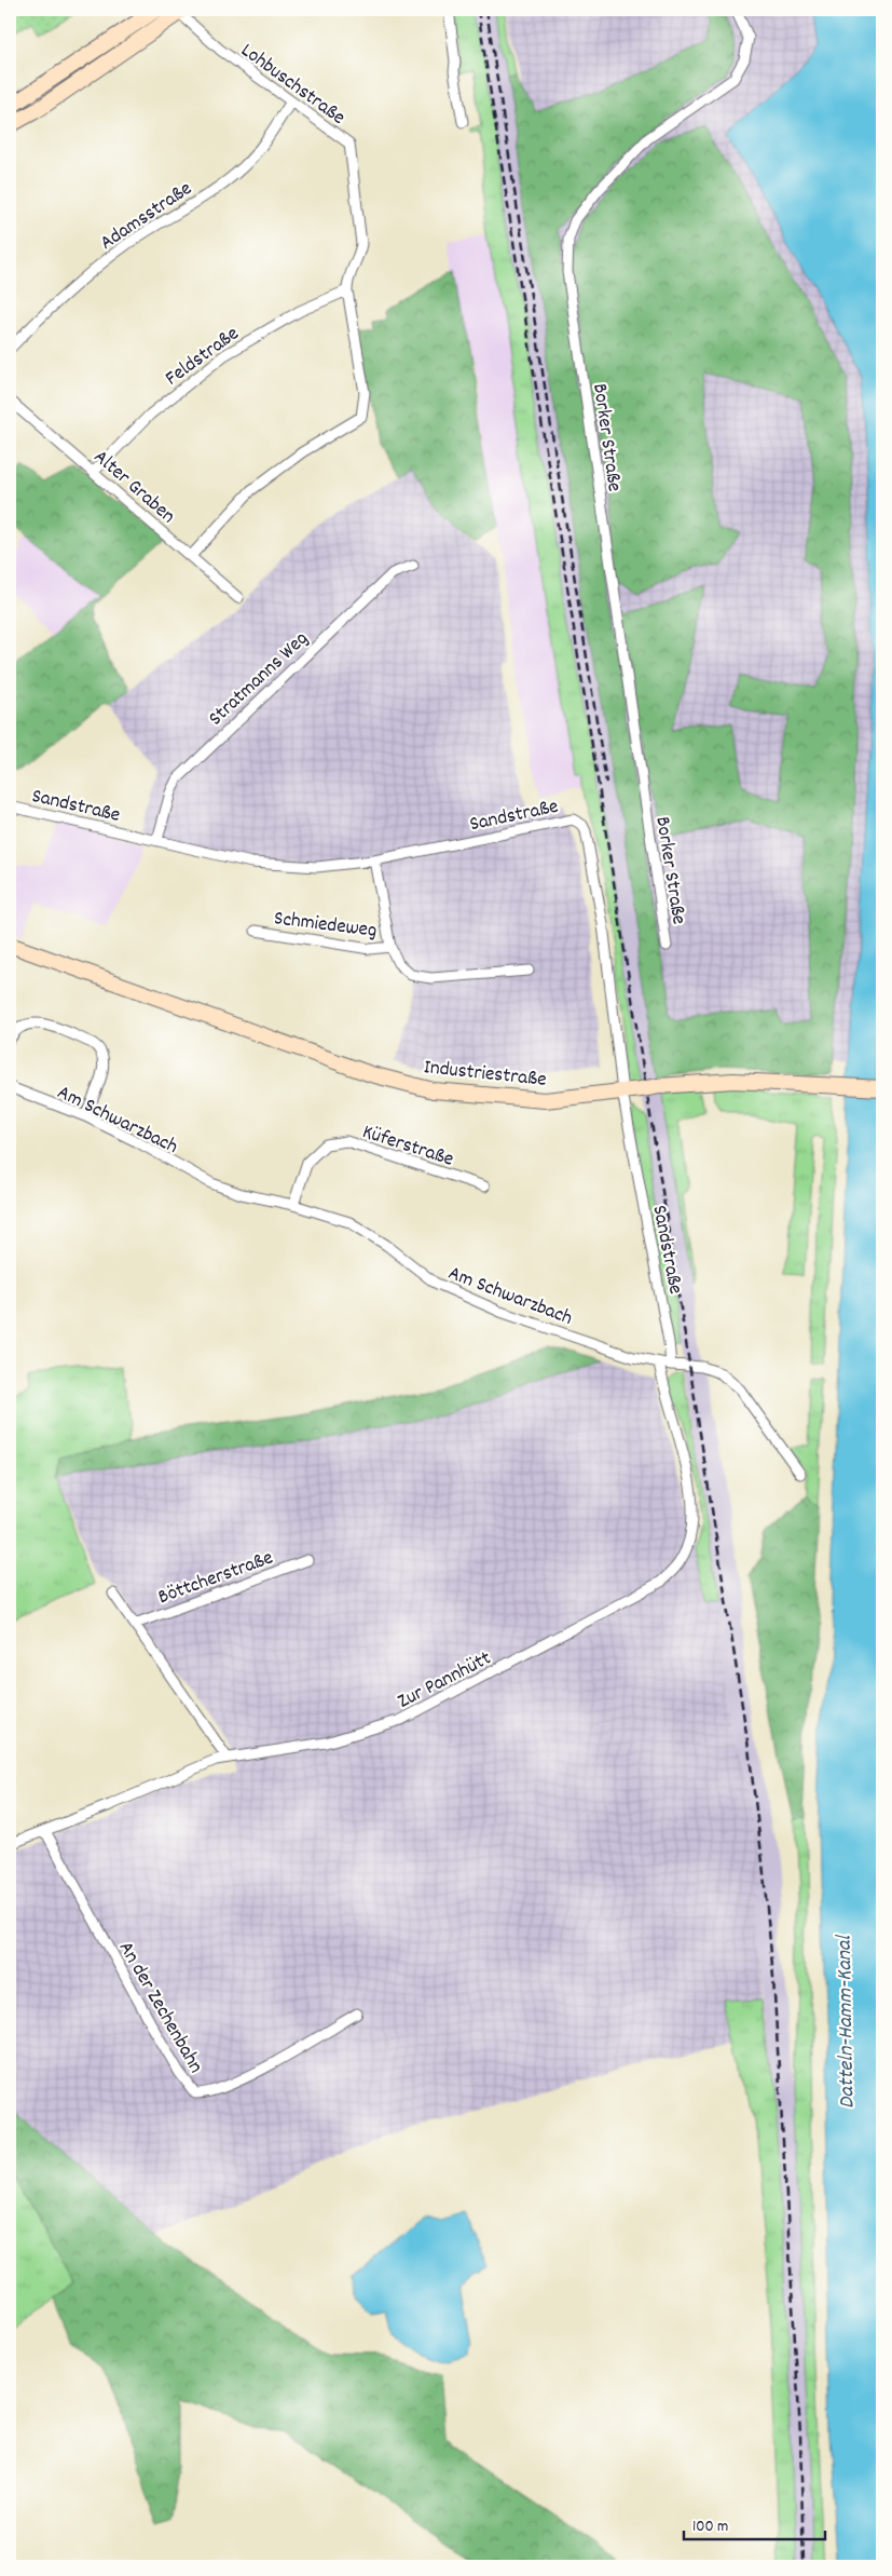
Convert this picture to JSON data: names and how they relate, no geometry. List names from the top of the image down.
{
  "streets": {
    "main road": ["Industriestraße"],
    "street": [
      "Lohbuschstraße",
      "Adamsstraße",
      "Feldstraße",
      "Borker Straße",
      "Alter Graben",
      "Stratmanns Weg",
      "Sandstraße",
      "Schmiedeweg",
      "Am Schwarzbach",
      "Küferstraße",
      "Böttcherstraße",
      "Zur Pannhütt",
      "An der Zechenbahn"
    ]
  },
  "crossings": [
    ["Lohbuschstraße", "Adamsstraße"],
    ["Lohbuschstraße", "Feldstraße"],
    ["Feldstraße", "Alter Graben"],
    ["Stratmanns Weg", "Sandstraße"],
    ["Sandstraße", "Schmiedeweg"],
    ["Sandstraße", "Industriestraße"],
    ["Sandstraße", "Am Schwarzbach"],
    ["Am Schwarzbach", "Küferstraße"],
    ["Am Schwarzbach", "Zur Pannhütt"],
    ["Zur Pannhütt", "An der Zechenbahn"]
  ],
  "water": ["Datteln-Hamm-Kanal"],
  "scale_bar": "100 m"
}
